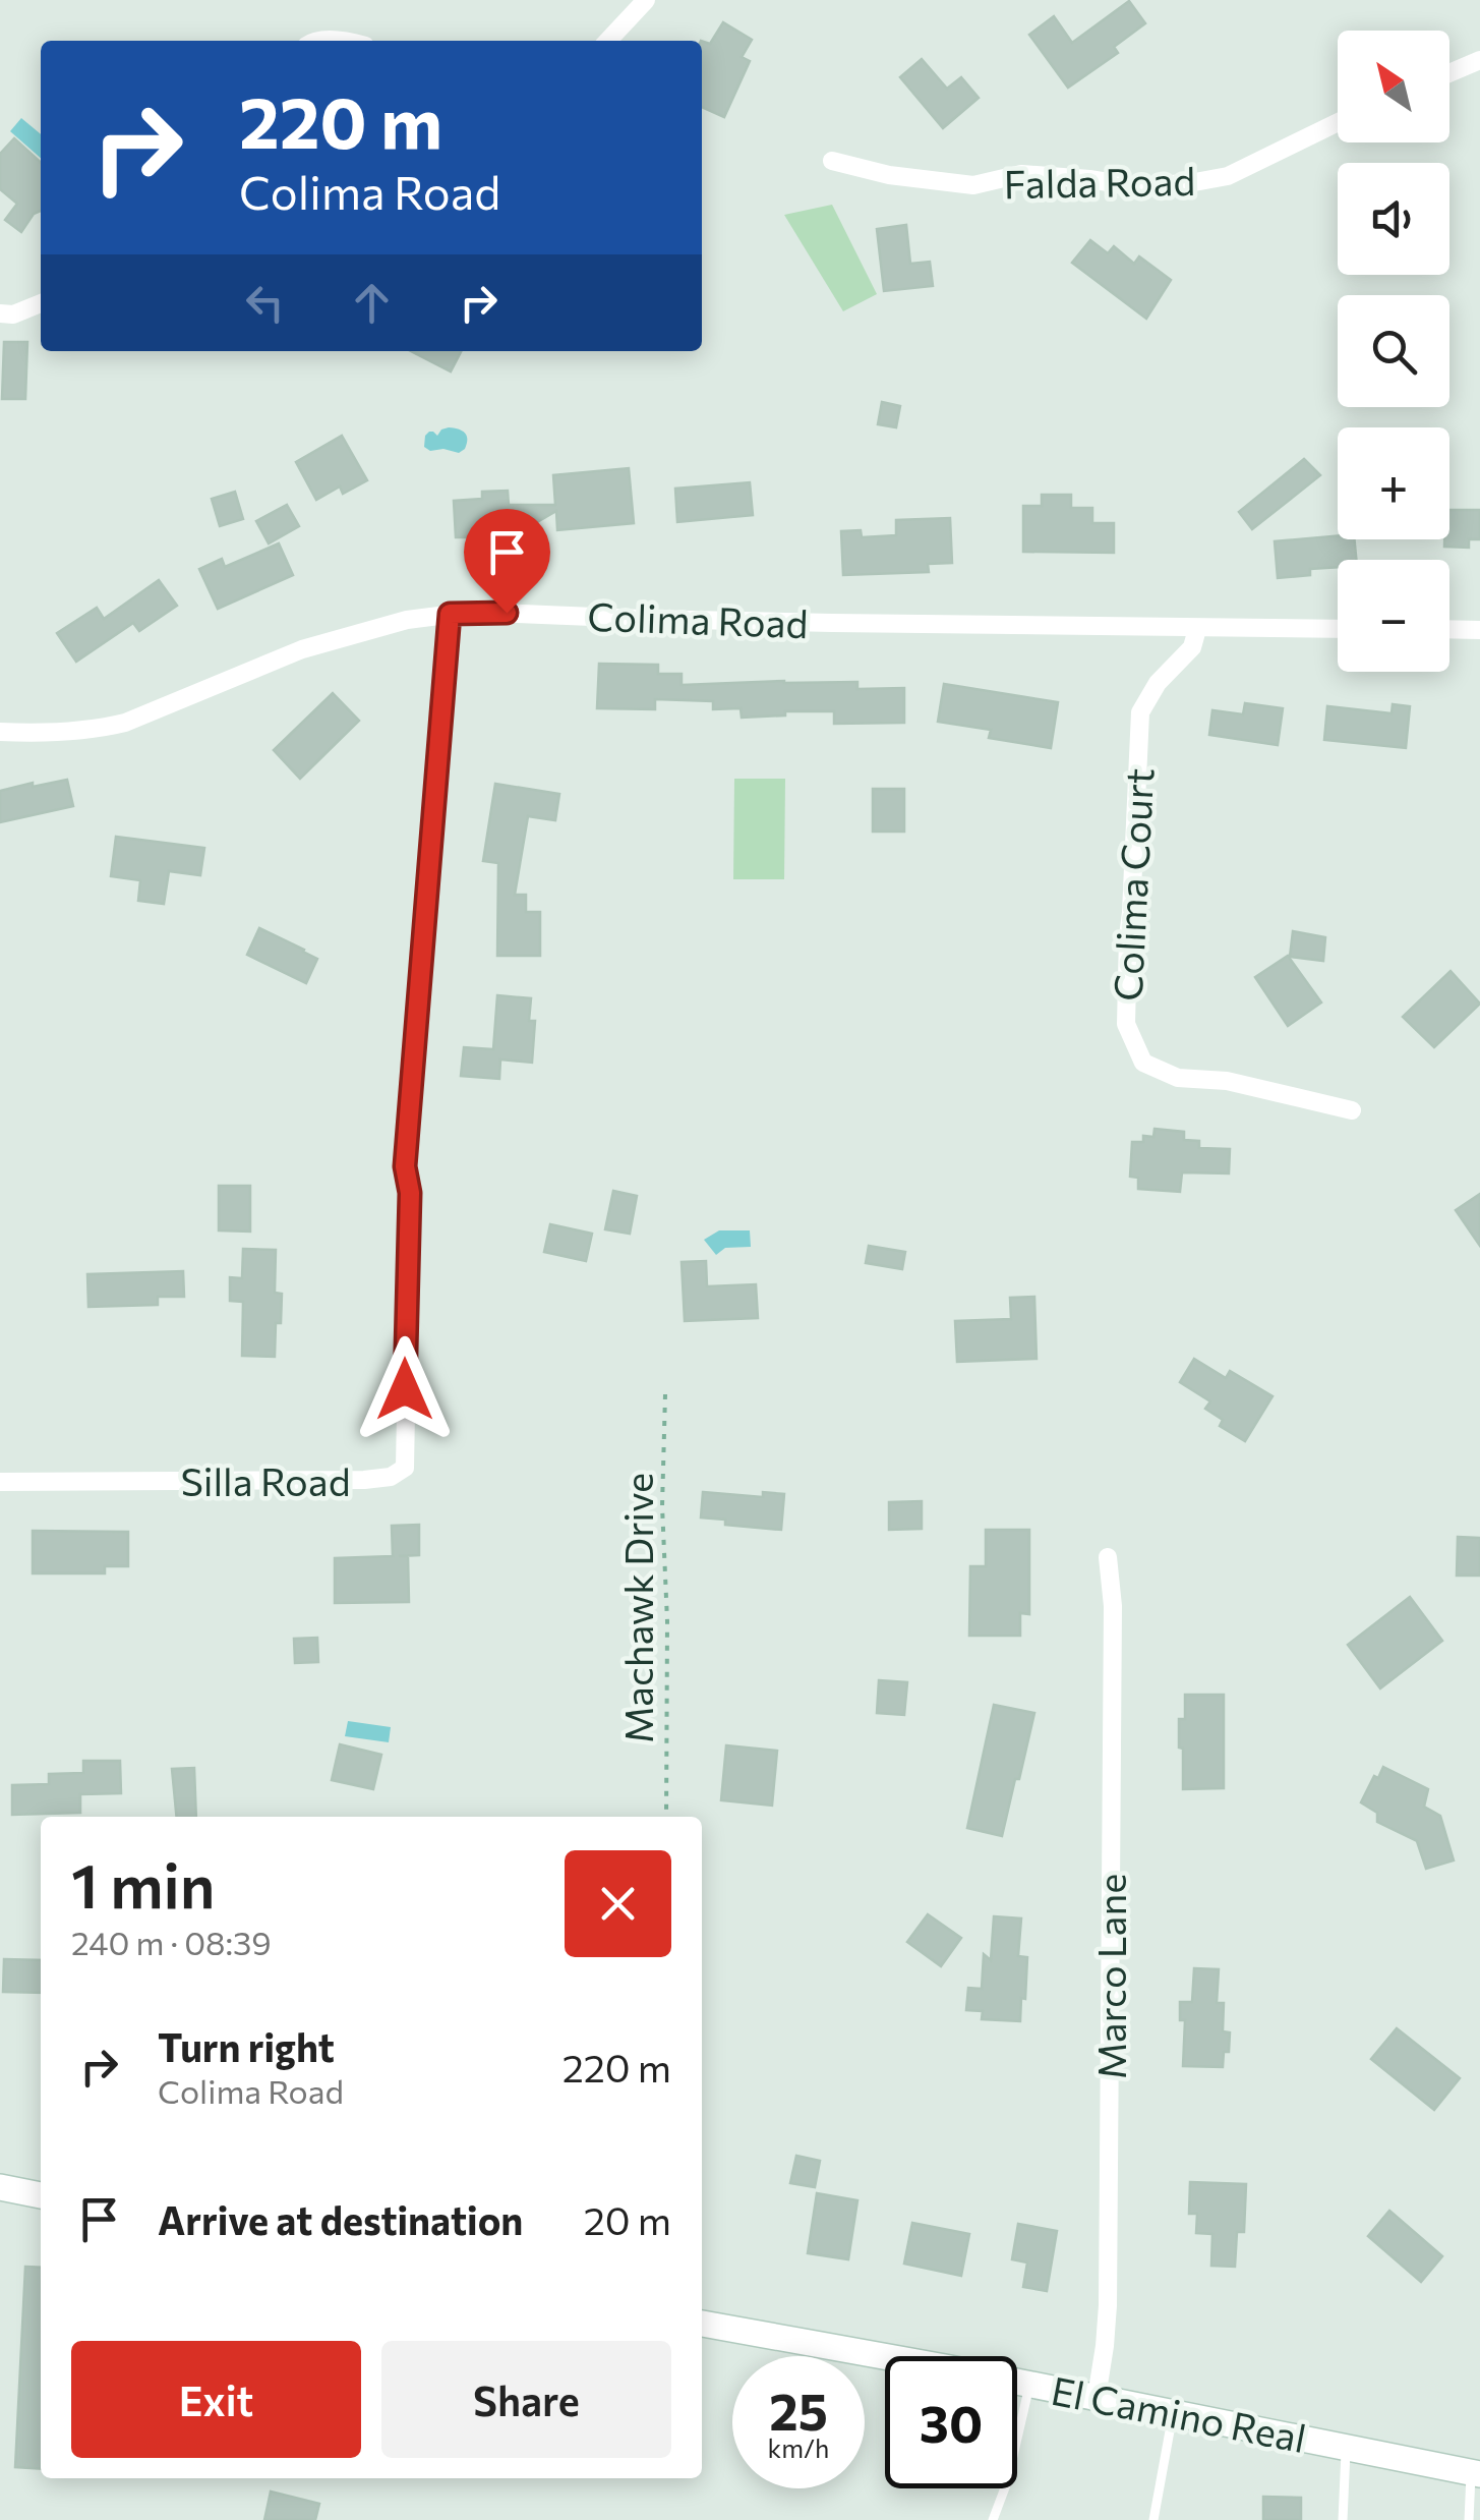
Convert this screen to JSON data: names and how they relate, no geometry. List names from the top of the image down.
{
  "streets": {
    "main road": ["El Camino Real"],
    "street": [
      "Falda Road",
      "Colima Road",
      "Colima Court",
      "Silla Road",
      "Marco Lane"
    ],
    "path": ["Machawk Drive"]
  },
  "crossings": [
    ["Colima Road", "Colima Court"],
    ["Colima Road", "Silla Road"],
    ["Marco Lane", "El Camino Real"]
  ],
  "north": "top left",
  "page": {
    "map_buttons": ["+", "−"],
    "turn": ["220 m", "Colima Road"],
    "heading": ["1 min", "240 m · 08:39"],
    "list": [
      {
        "name": "Turn right",
        "note": "Colima Road",
        "value": "220 m"
      },
      {
        "name": "Arrive at destination",
        "value": "20 m"
      }
    ],
    "buttons": ["Exit", "Share"],
    "speed": "25 km/h",
    "limit": "30"
  }
}
